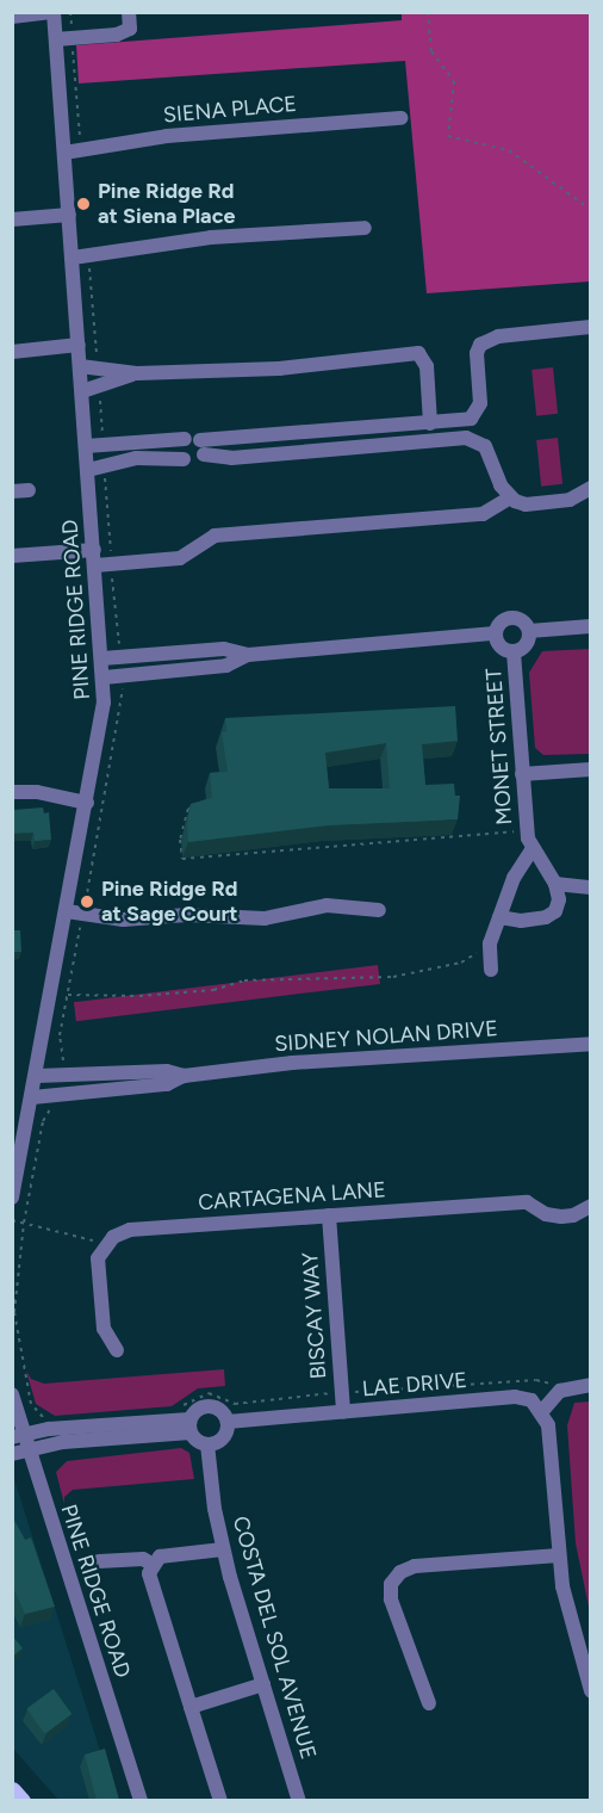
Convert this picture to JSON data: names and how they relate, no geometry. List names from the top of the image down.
{
  "streets": {
    "street": [
      "SIENA PLACE",
      "PINE RIDGE ROAD",
      "MONET STREET",
      "SIDNEY NOLAN DRIVE",
      "CARTAGENA LANE",
      "BISCAY WAY",
      "LAE DRIVE",
      "COSTA DEL SOL AVENUE"
    ]
  },
  "crossings": [
    ["SIENA PLACE", "PINE RIDGE ROAD"],
    ["PINE RIDGE ROAD", "SIDNEY NOLAN DRIVE"],
    ["CARTAGENA LANE", "BISCAY WAY"],
    ["BISCAY WAY", "LAE DRIVE"],
    ["LAE DRIVE", "COSTA DEL SOL AVENUE"]
  ],
  "places": ["Pine Ridge Rd at Siena Place", "Pine Ridge Rd at Sage Court"]
}
